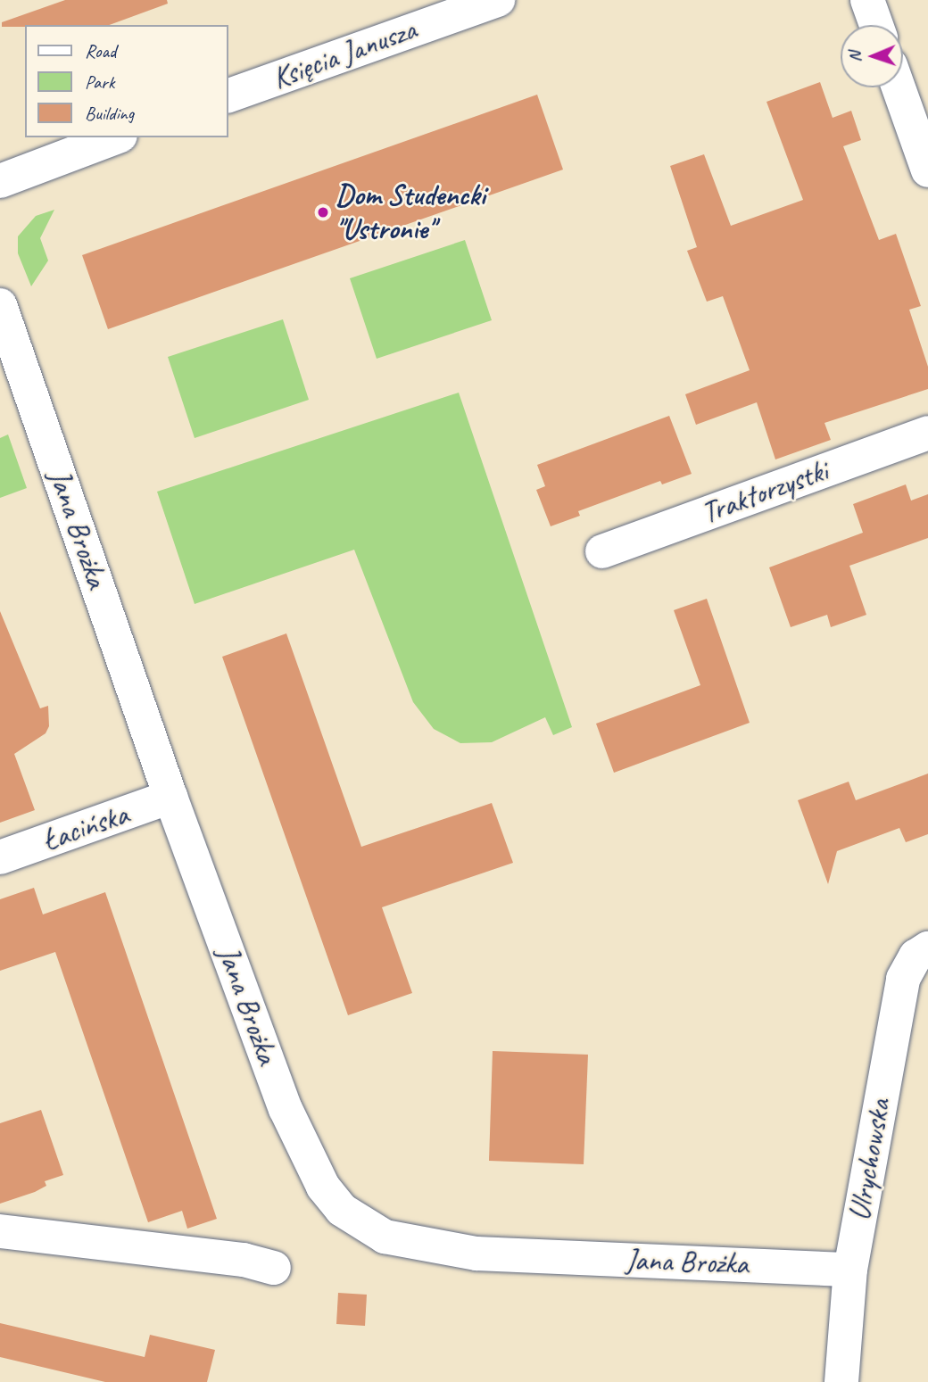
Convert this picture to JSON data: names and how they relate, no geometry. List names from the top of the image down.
{
  "streets": {
    "street": [
      "Księcia Janusza",
      "Traktorzystki",
      "Jana Brożka",
      "Łacińska",
      "Ulrychowska"
    ]
  },
  "crossings": [
    ["Jana Brożka", "Łacińska"],
    ["Jana Brożka", "Ulrychowska"]
  ],
  "places": ["Dom Studencki \"Ustronie\""],
  "legend": ["Road", "Park", "Building"],
  "north": "left"
}
